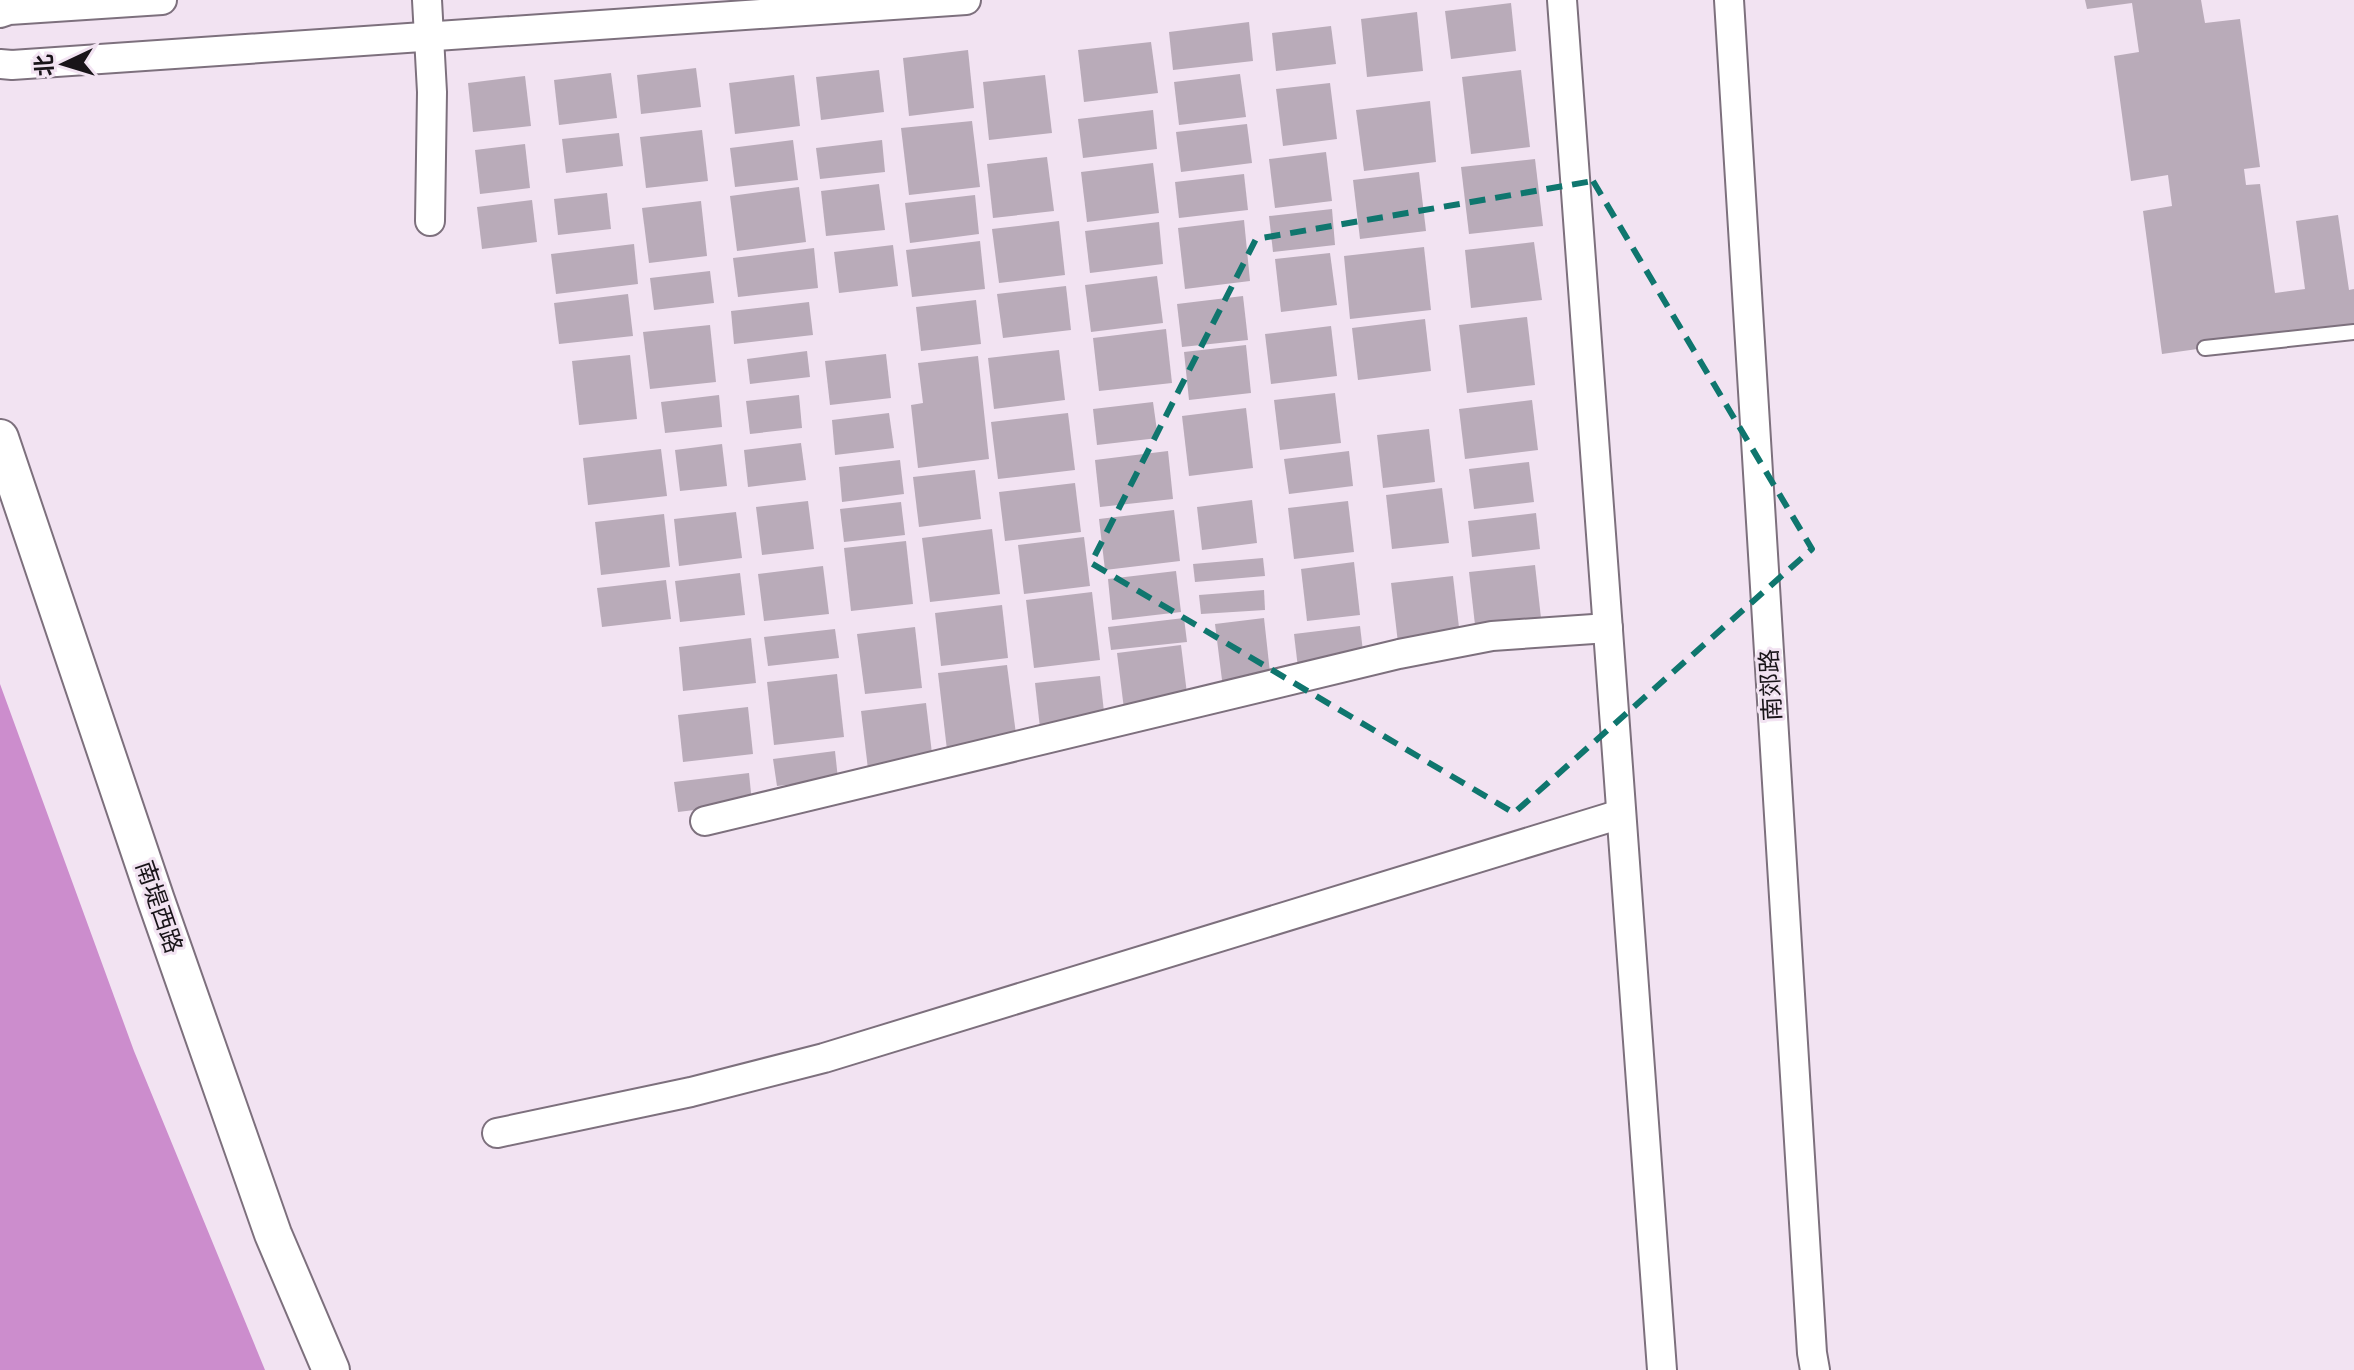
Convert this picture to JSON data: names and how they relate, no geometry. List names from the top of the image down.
{
  "streets": {
    "street": ["南郊路", "南堤西路"]
  },
  "north": "left"
}
